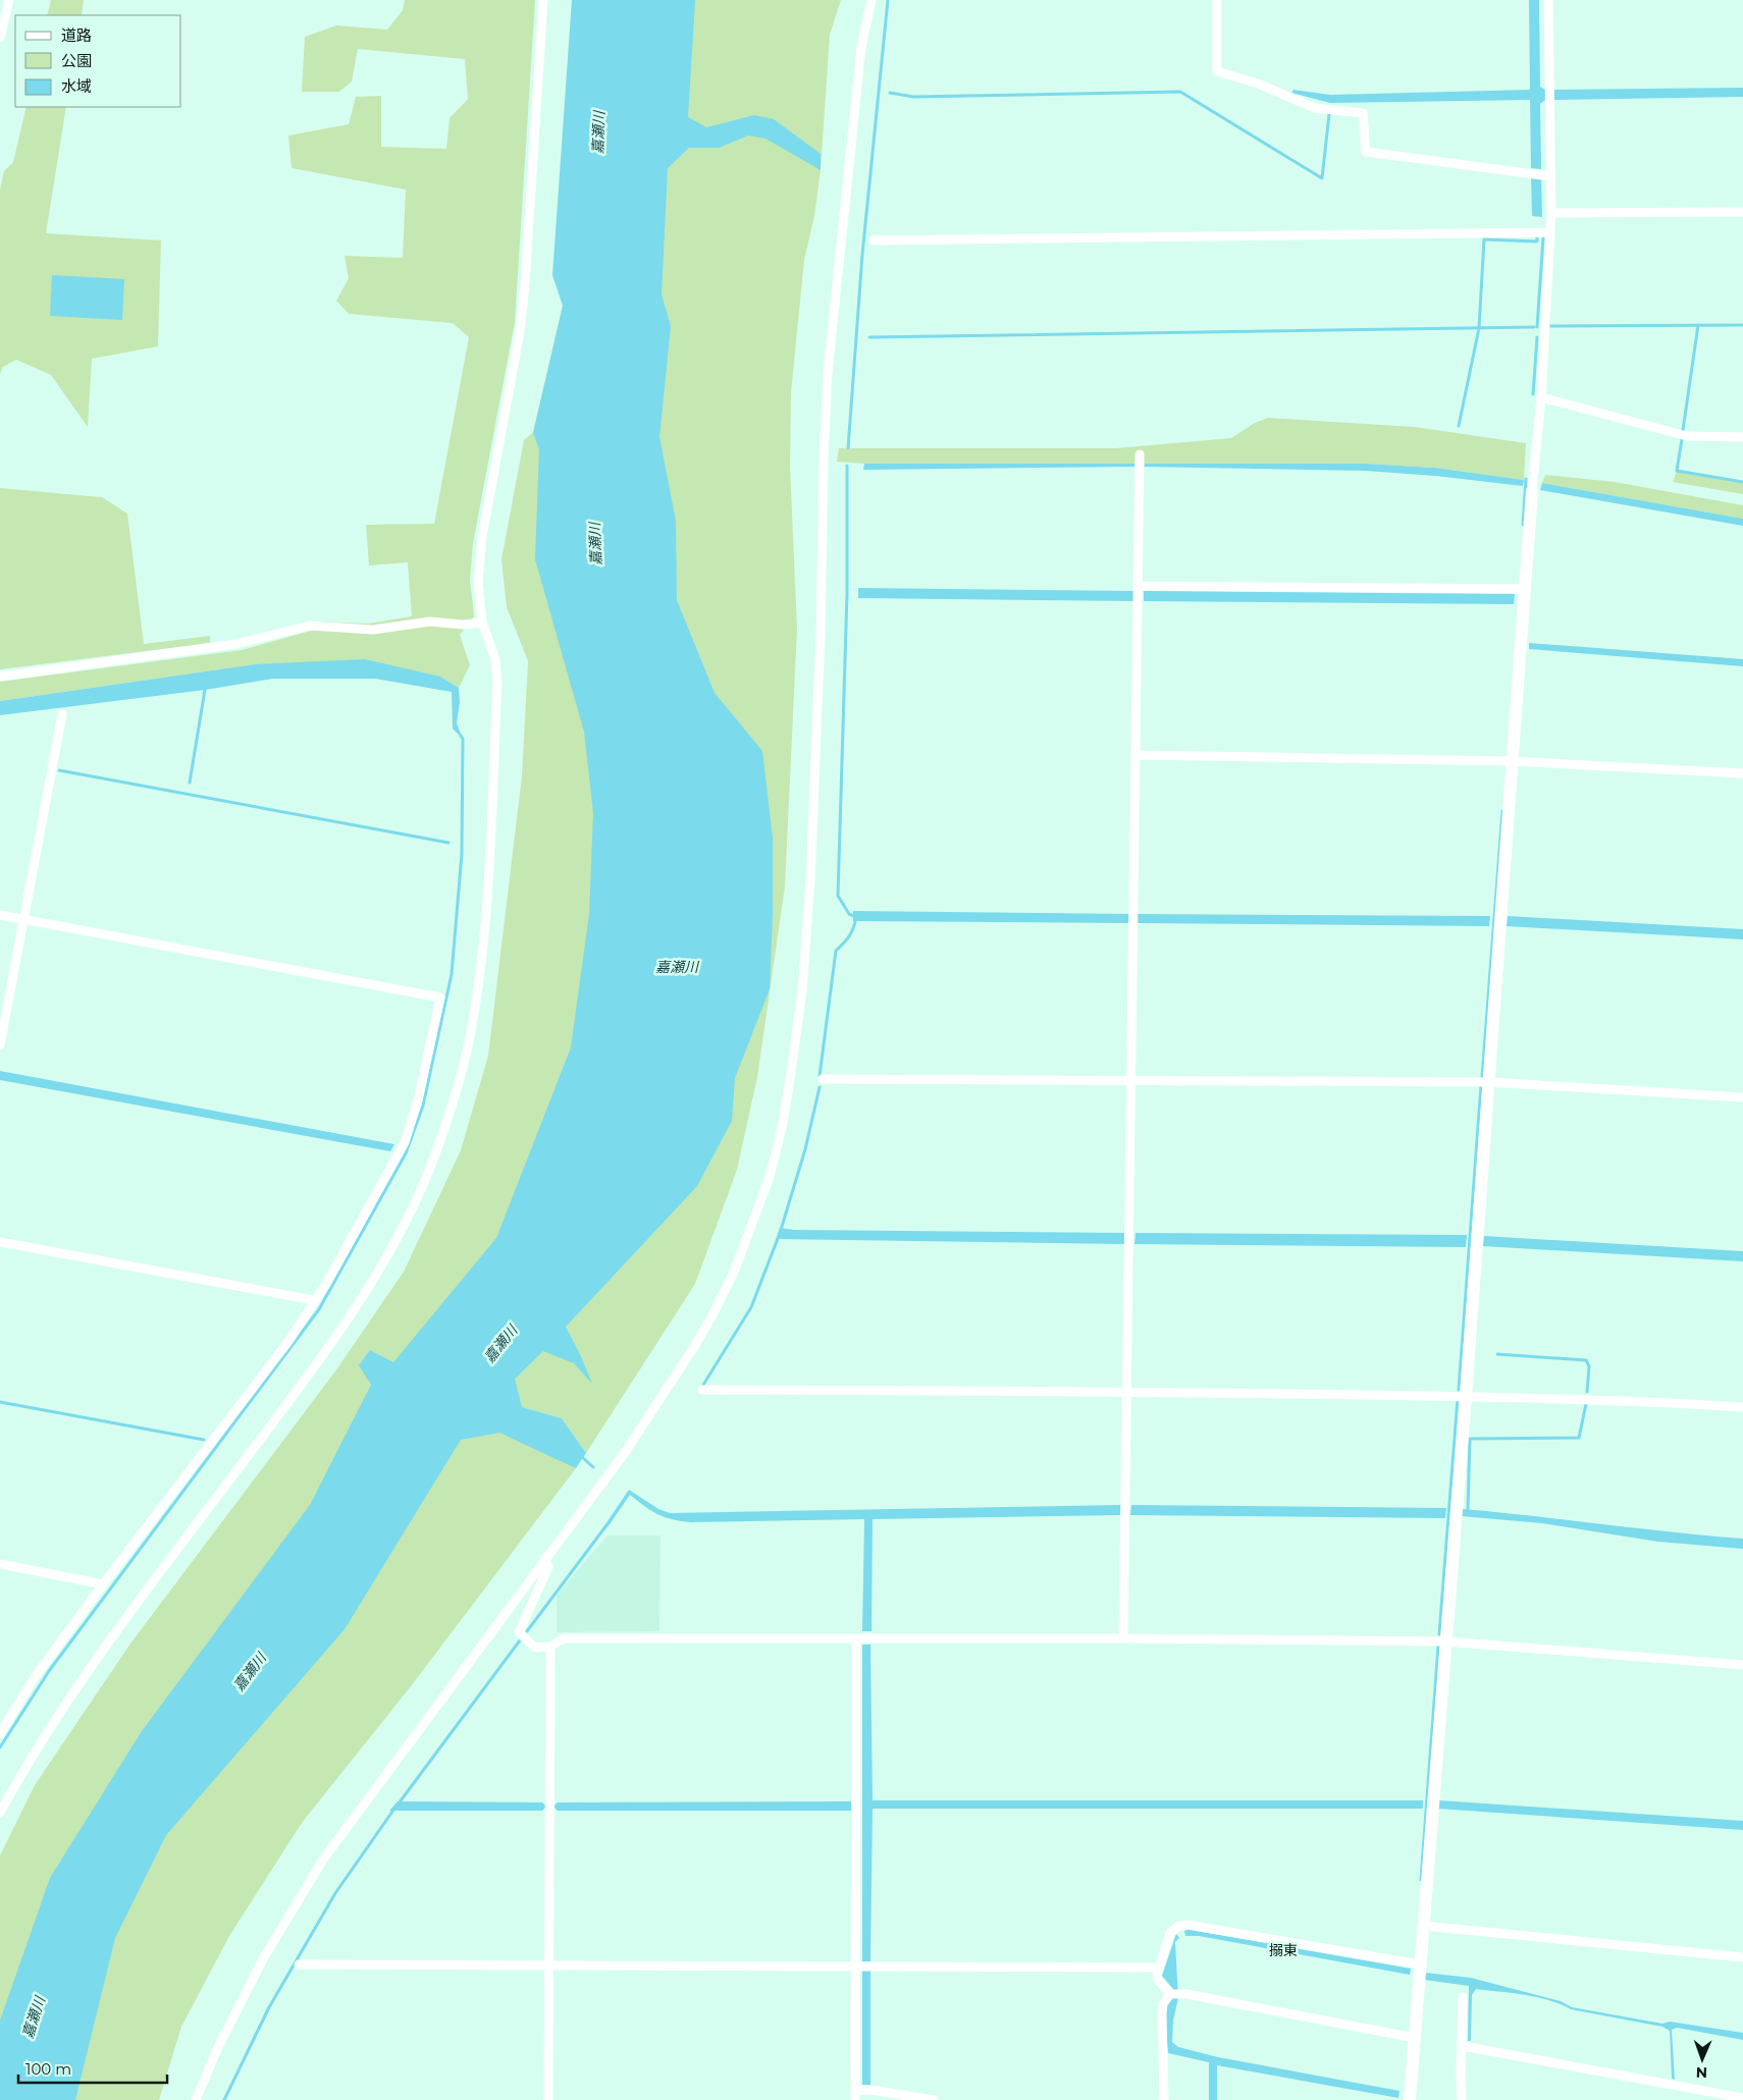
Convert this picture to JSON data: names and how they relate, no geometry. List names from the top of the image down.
{
  "districts": ["搦東"],
  "water": ["嘉瀬川"],
  "legend": ["道路", "公園", "水域"],
  "scale_bar": "100 m",
  "north": "bottom"
}
